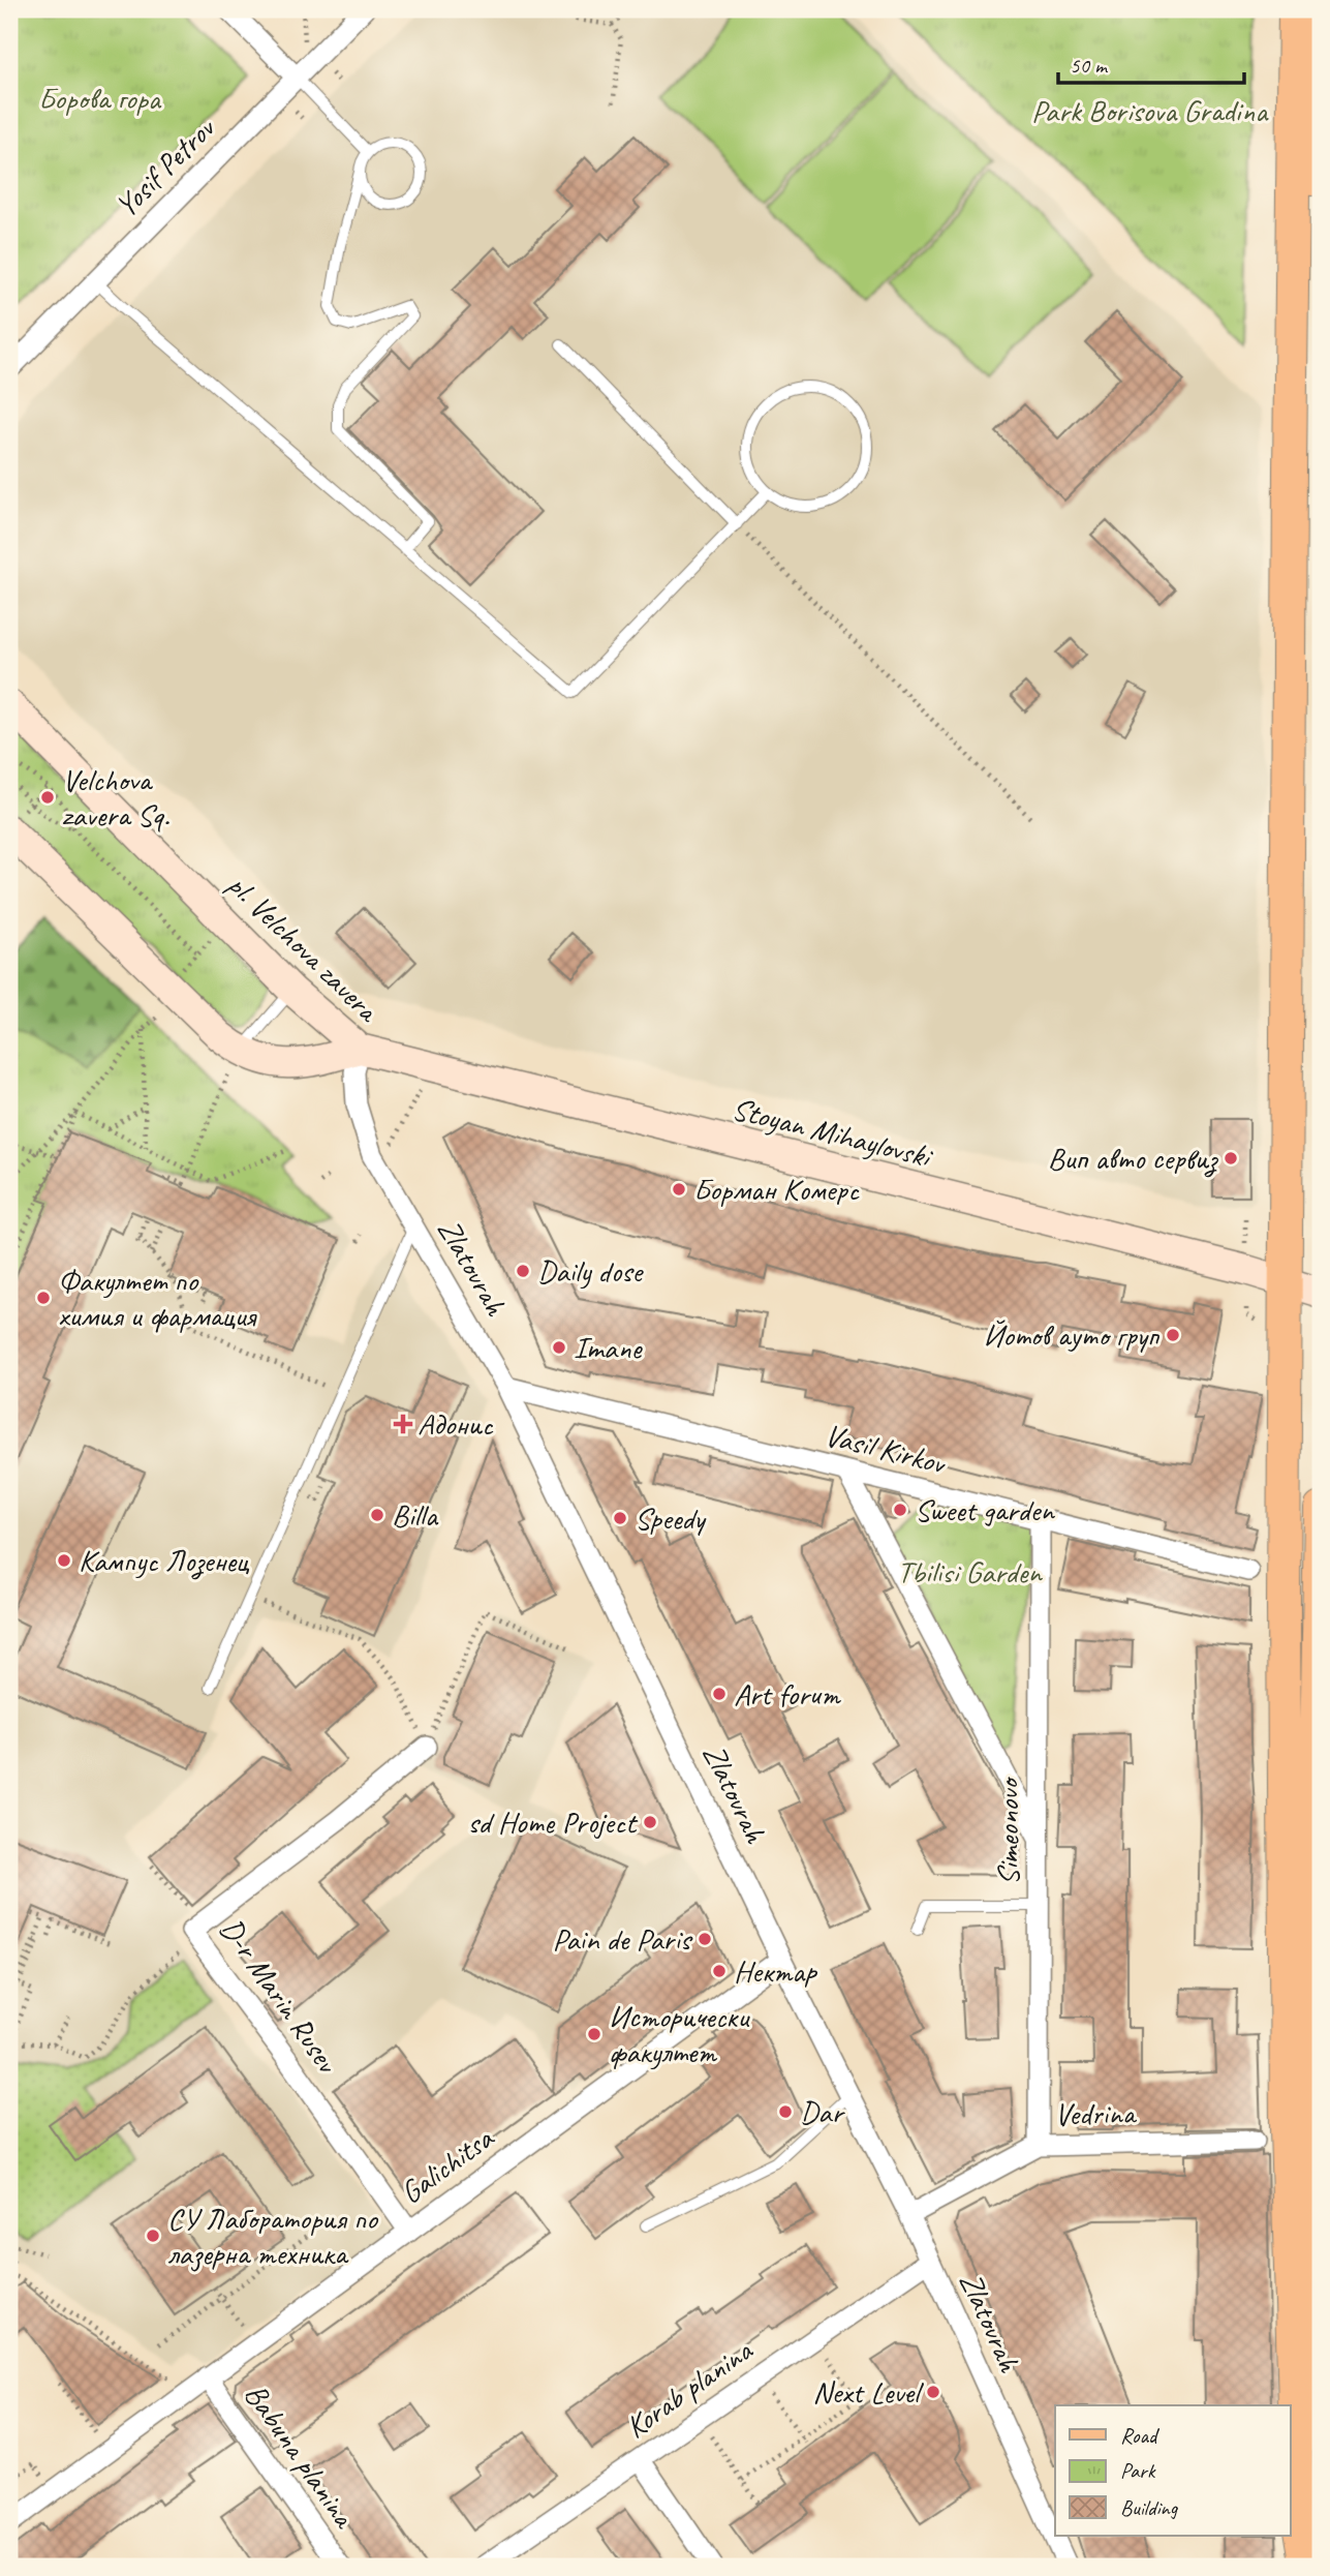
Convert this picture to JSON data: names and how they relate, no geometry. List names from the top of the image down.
{
  "streets": {
    "street": [
      "Yosif Petrov",
      "pl. Velchova zavera",
      "Stoyan Mihaylovski",
      "Zlatovrah",
      "Vasil Kirkov",
      "Simeonovo",
      "D-r Marin Rusev",
      "Vedrina",
      "Galichitsa",
      "Korab planina",
      "Babuna planina"
    ]
  },
  "crossings": [
    ["pl. Velchova zavera", "Stoyan Mihaylovski"],
    ["pl. Velchova zavera", "Zlatovrah"],
    ["Stoyan Mihaylovski", "Zlatovrah"],
    ["Zlatovrah", "Vasil Kirkov"],
    ["Zlatovrah", "Vedrina"],
    ["Zlatovrah", "Galichitsa"],
    ["Zlatovrah", "Korab planina"],
    ["Vasil Kirkov", "Simeonovo"],
    ["Simeonovo", "Vedrina"],
    ["D-r Marin Rusev", "Galichitsa"],
    ["Galichitsa", "Babuna planina"]
  ],
  "parks": ["Борова гора", "Park Borisova Gradina", "Tbilisi Garden"],
  "places": {
    "other": [
      "Velchova zavera Sq.",
      "Вип авто сервиз",
      "Борман Комерс",
      "Daily dose",
      "Факултет по химия и фармация",
      "Йотов ауто груп",
      "Imane",
      "Sweet garden",
      "Billa",
      "Speedy",
      "Кампус Лозенец",
      "Art forum",
      "sd Home Project",
      "Pain de Paris",
      "Нектар",
      "Исторически факултет",
      "Dar",
      "СУ Лаборатория по лазерна техника",
      "Next Level"
    ],
    "health": ["Адонис"]
  },
  "legend": ["Road", "Park", "Building"],
  "scale_bar": "50 m"
}
